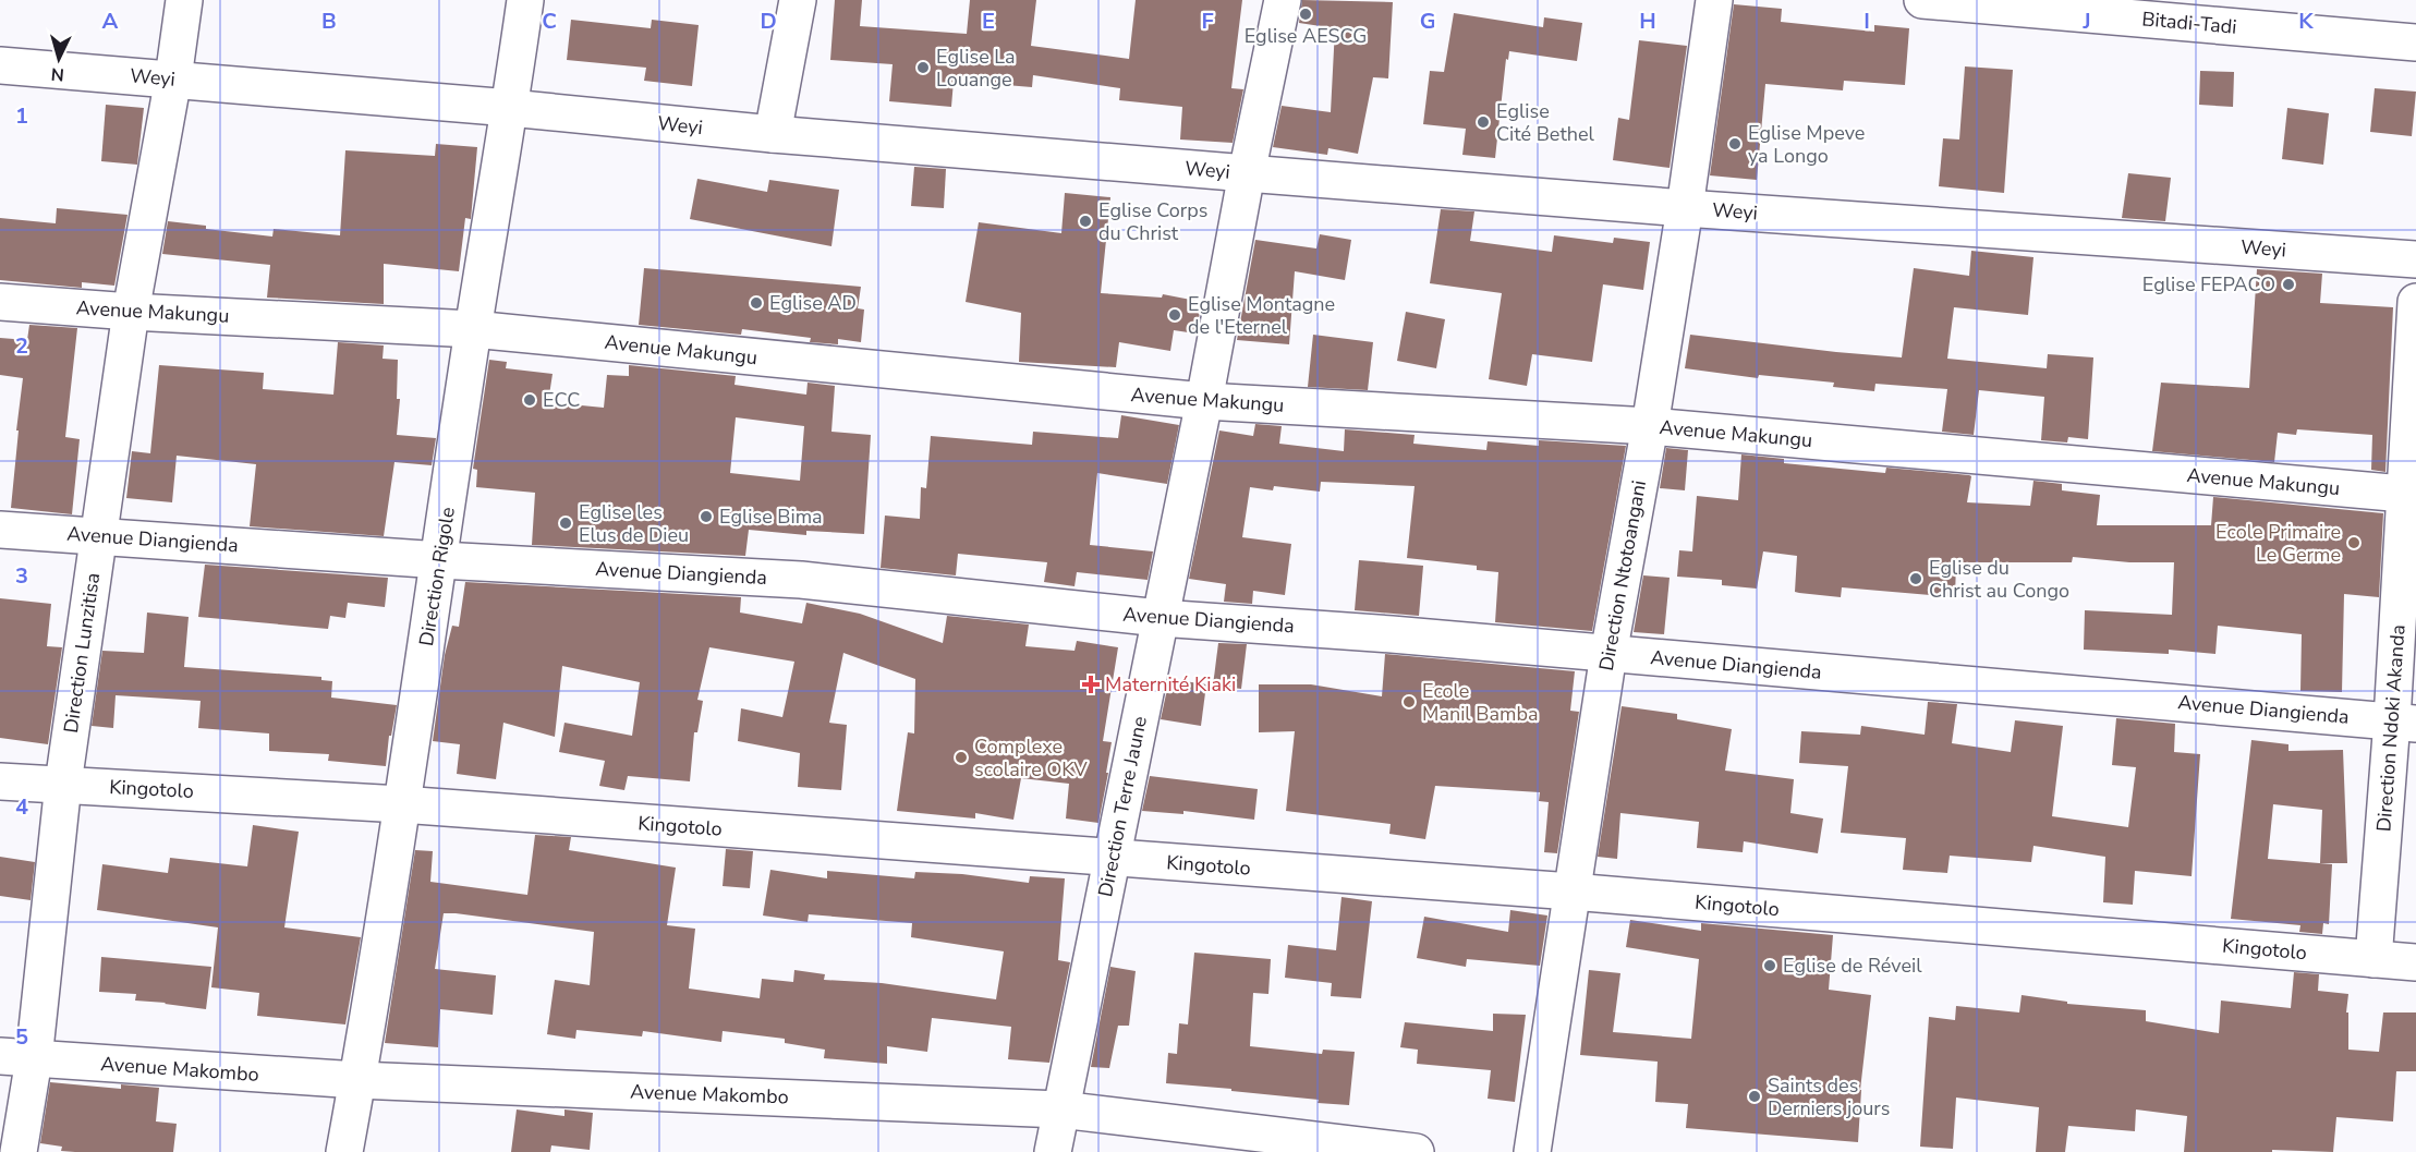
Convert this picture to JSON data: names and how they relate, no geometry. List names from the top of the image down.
{
  "streets": {
    "street": [
      "Bitadi-Tadi",
      "Weyi",
      "Avenue Makungu",
      "Avenue Diangienda",
      "Direction Ntotoangani",
      "Direction Rigole",
      "Direction Lunzitisa",
      "Direction Ndoki Akanda",
      "Kingotolo",
      "Direction Terre Jaune",
      "Avenue Makombo"
    ]
  },
  "crossings": [
    ["Weyi", "Direction Ntotoangani"],
    ["Weyi", "Direction Rigole"],
    ["Weyi", "Direction Lunzitisa"],
    ["Weyi", "Direction Terre Jaune"],
    ["Avenue Makungu", "Direction Ntotoangani"],
    ["Avenue Makungu", "Direction Rigole"],
    ["Avenue Makungu", "Direction Lunzitisa"],
    ["Avenue Makungu", "Direction Ndoki Akanda"],
    ["Avenue Makungu", "Direction Terre Jaune"],
    ["Avenue Diangienda", "Direction Ntotoangani"],
    ["Avenue Diangienda", "Direction Rigole"],
    ["Avenue Diangienda", "Direction Lunzitisa"],
    ["Avenue Diangienda", "Direction Ndoki Akanda"],
    ["Avenue Diangienda", "Direction Terre Jaune"],
    ["Direction Ntotoangani", "Kingotolo"],
    ["Direction Rigole", "Kingotolo"],
    ["Direction Rigole", "Avenue Makombo"],
    ["Direction Lunzitisa", "Kingotolo"],
    ["Direction Lunzitisa", "Avenue Makombo"],
    ["Direction Ndoki Akanda", "Kingotolo"],
    ["Kingotolo", "Direction Terre Jaune"],
    ["Direction Terre Jaune", "Avenue Makombo"]
  ],
  "places": {
    "other": [
      "Eglise AESCG",
      "Eglise La Louange",
      "Eglise Cité Bethel",
      "Eglise Mpeve ya Longo",
      "Eglise Corps du Christ",
      "Eglise FEPACO",
      "Eglise AD",
      "Eglise Montagne de l'Eternel",
      "ECC",
      "Eglise Bima",
      "Eglise les Elus de Dieu",
      "Ecole Primaire Le Germe",
      "Eglise du Christ au Congo",
      "Ecole Manil Bamba",
      "Complexe scolaire OKV",
      "Eglise de Réveil",
      "Saints des Derniers jours"
    ],
    "health": ["Maternité Kiaki"]
  },
  "north": "bottom",
  "grid": {
    "columns": [
      "A",
      "B",
      "C",
      "D",
      "E",
      "F",
      "G",
      "H",
      "I",
      "J",
      "K"
    ],
    "rows": [
      "1",
      "2",
      "3",
      "4",
      "5"
    ]
  }
}
